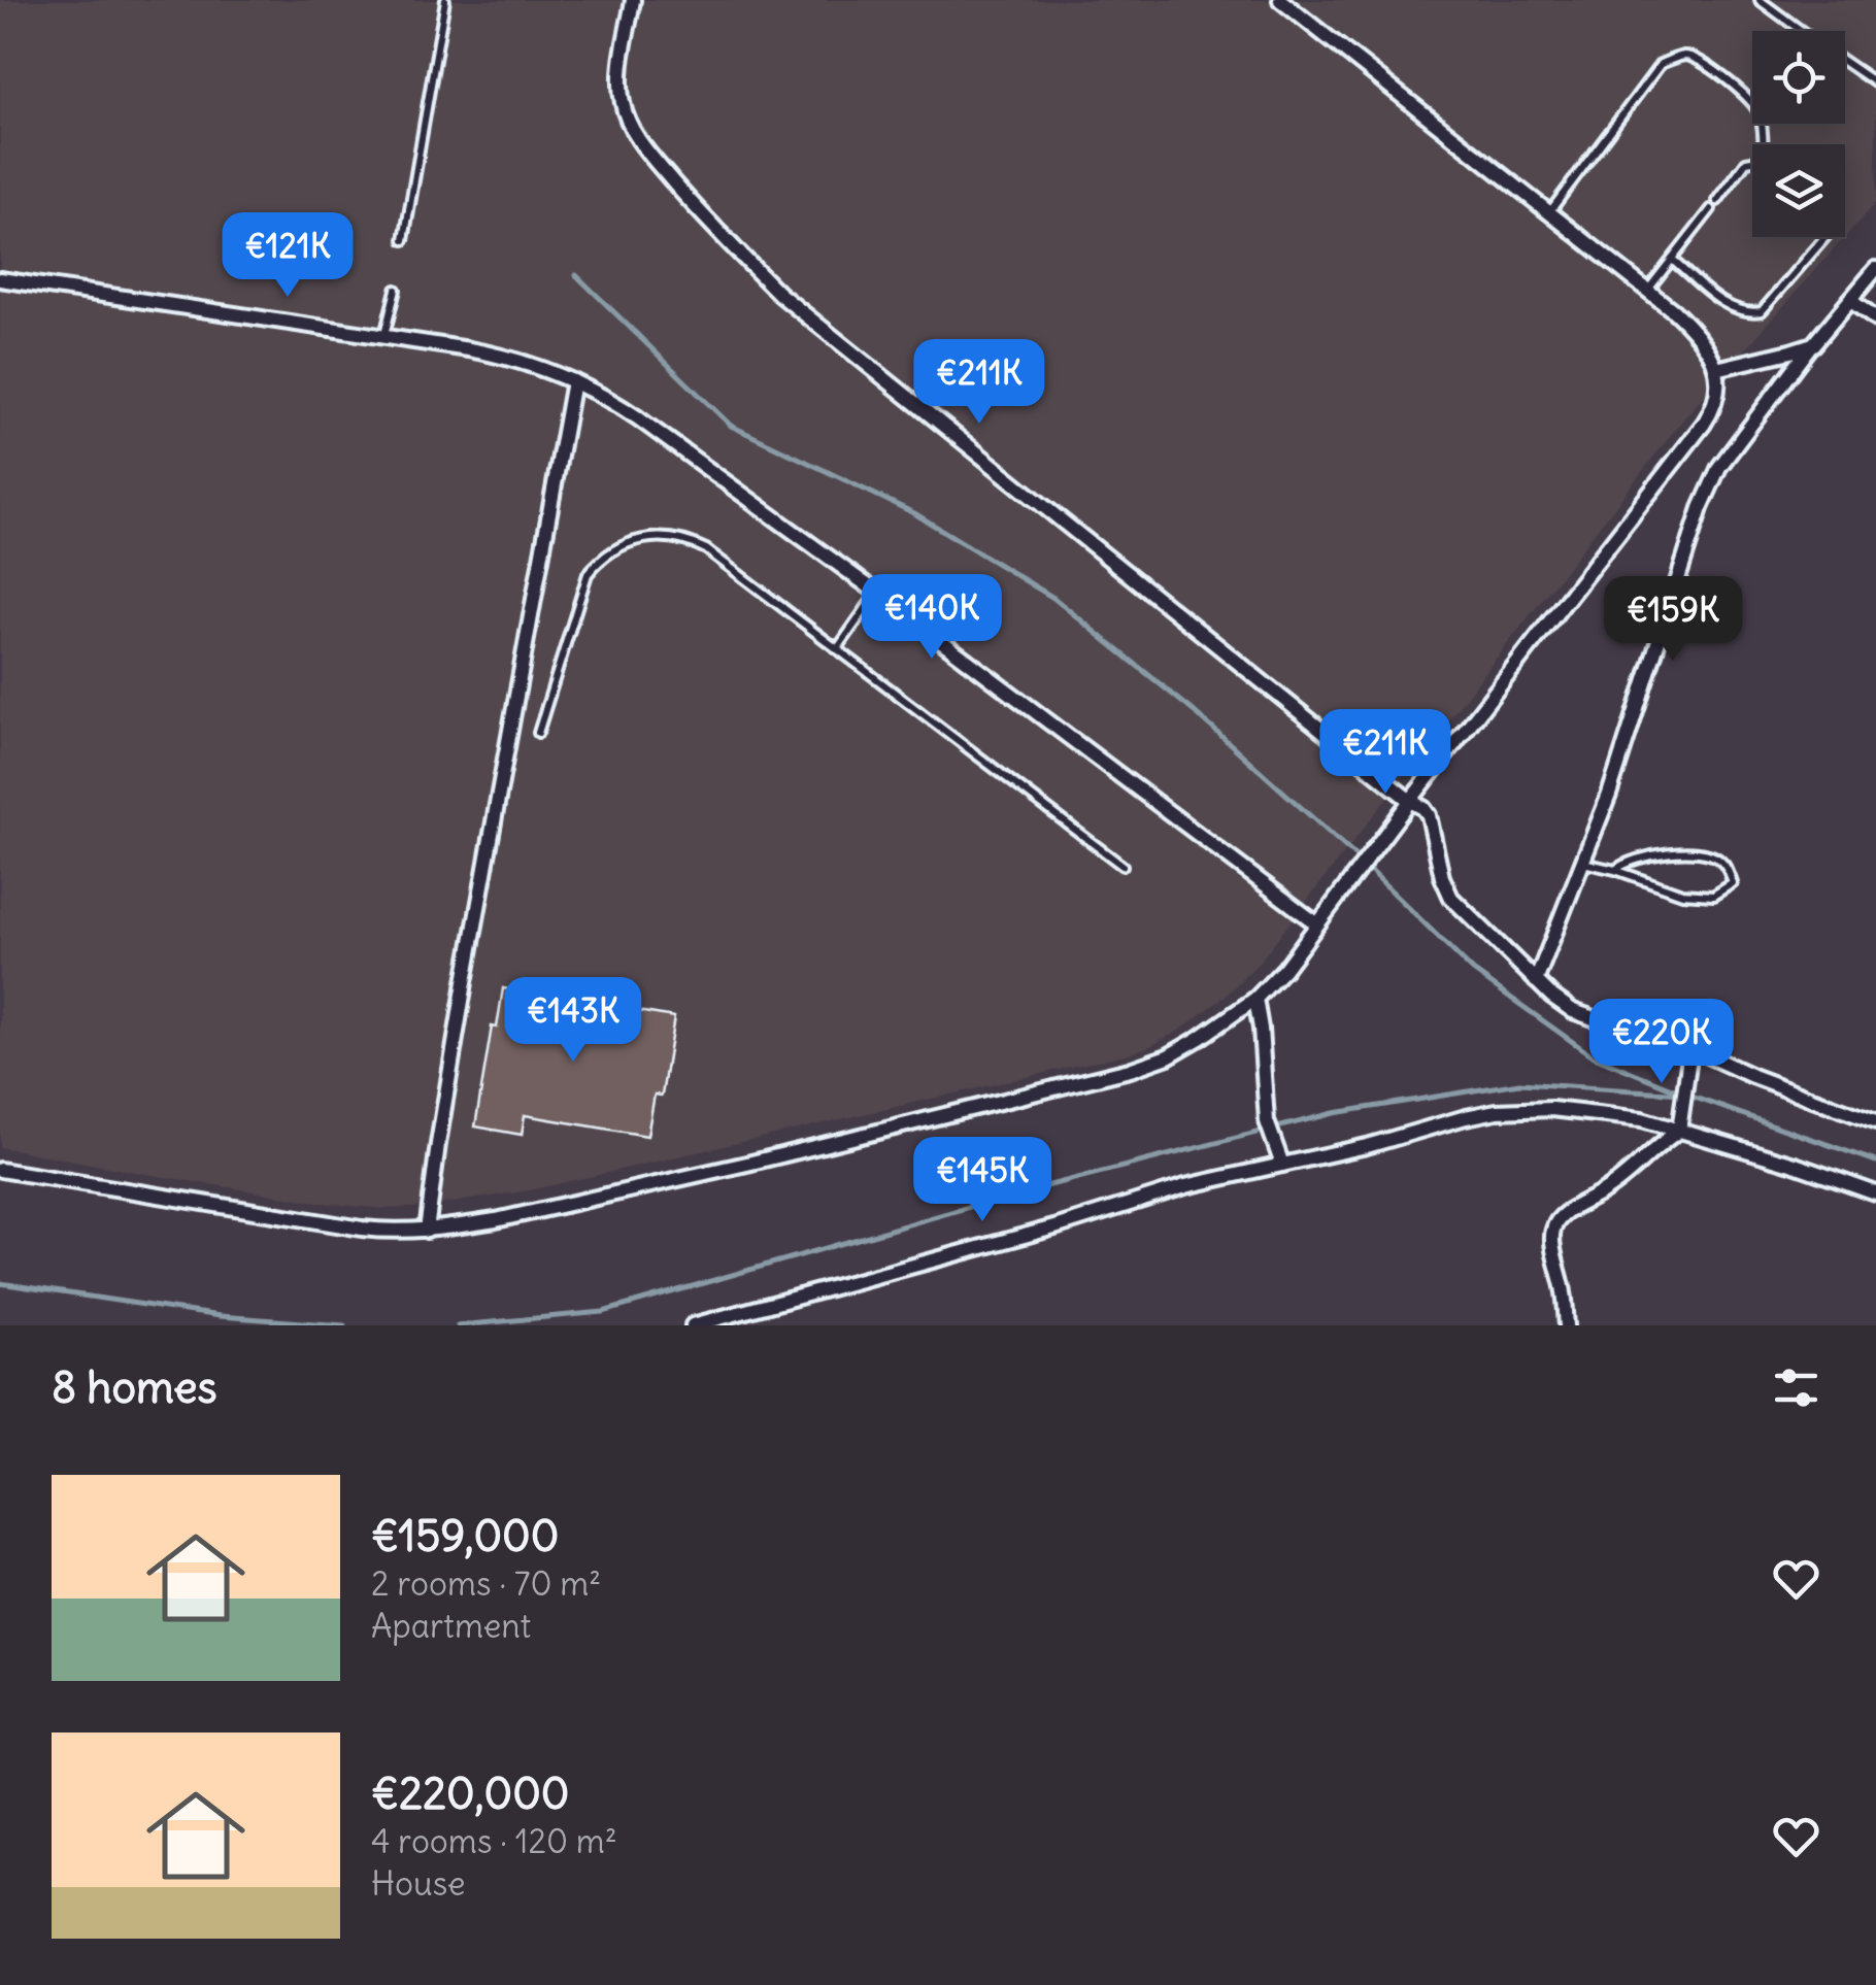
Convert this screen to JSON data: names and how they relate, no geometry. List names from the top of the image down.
{
  "page": {
    "price": [
      "€121K",
      "€211K",
      "€140K",
      "€159K",
      "€211K",
      "€143K",
      "€220K",
      "€145K"
    ],
    "heading": "8 homes",
    "list": [
      {
        "name": "€159,000",
        "note": "2 rooms · 70 m² · Apartment"
      },
      {
        "name": "€220,000",
        "note": "4 rooms · 120 m² · House"
      }
    ]
  }
}
